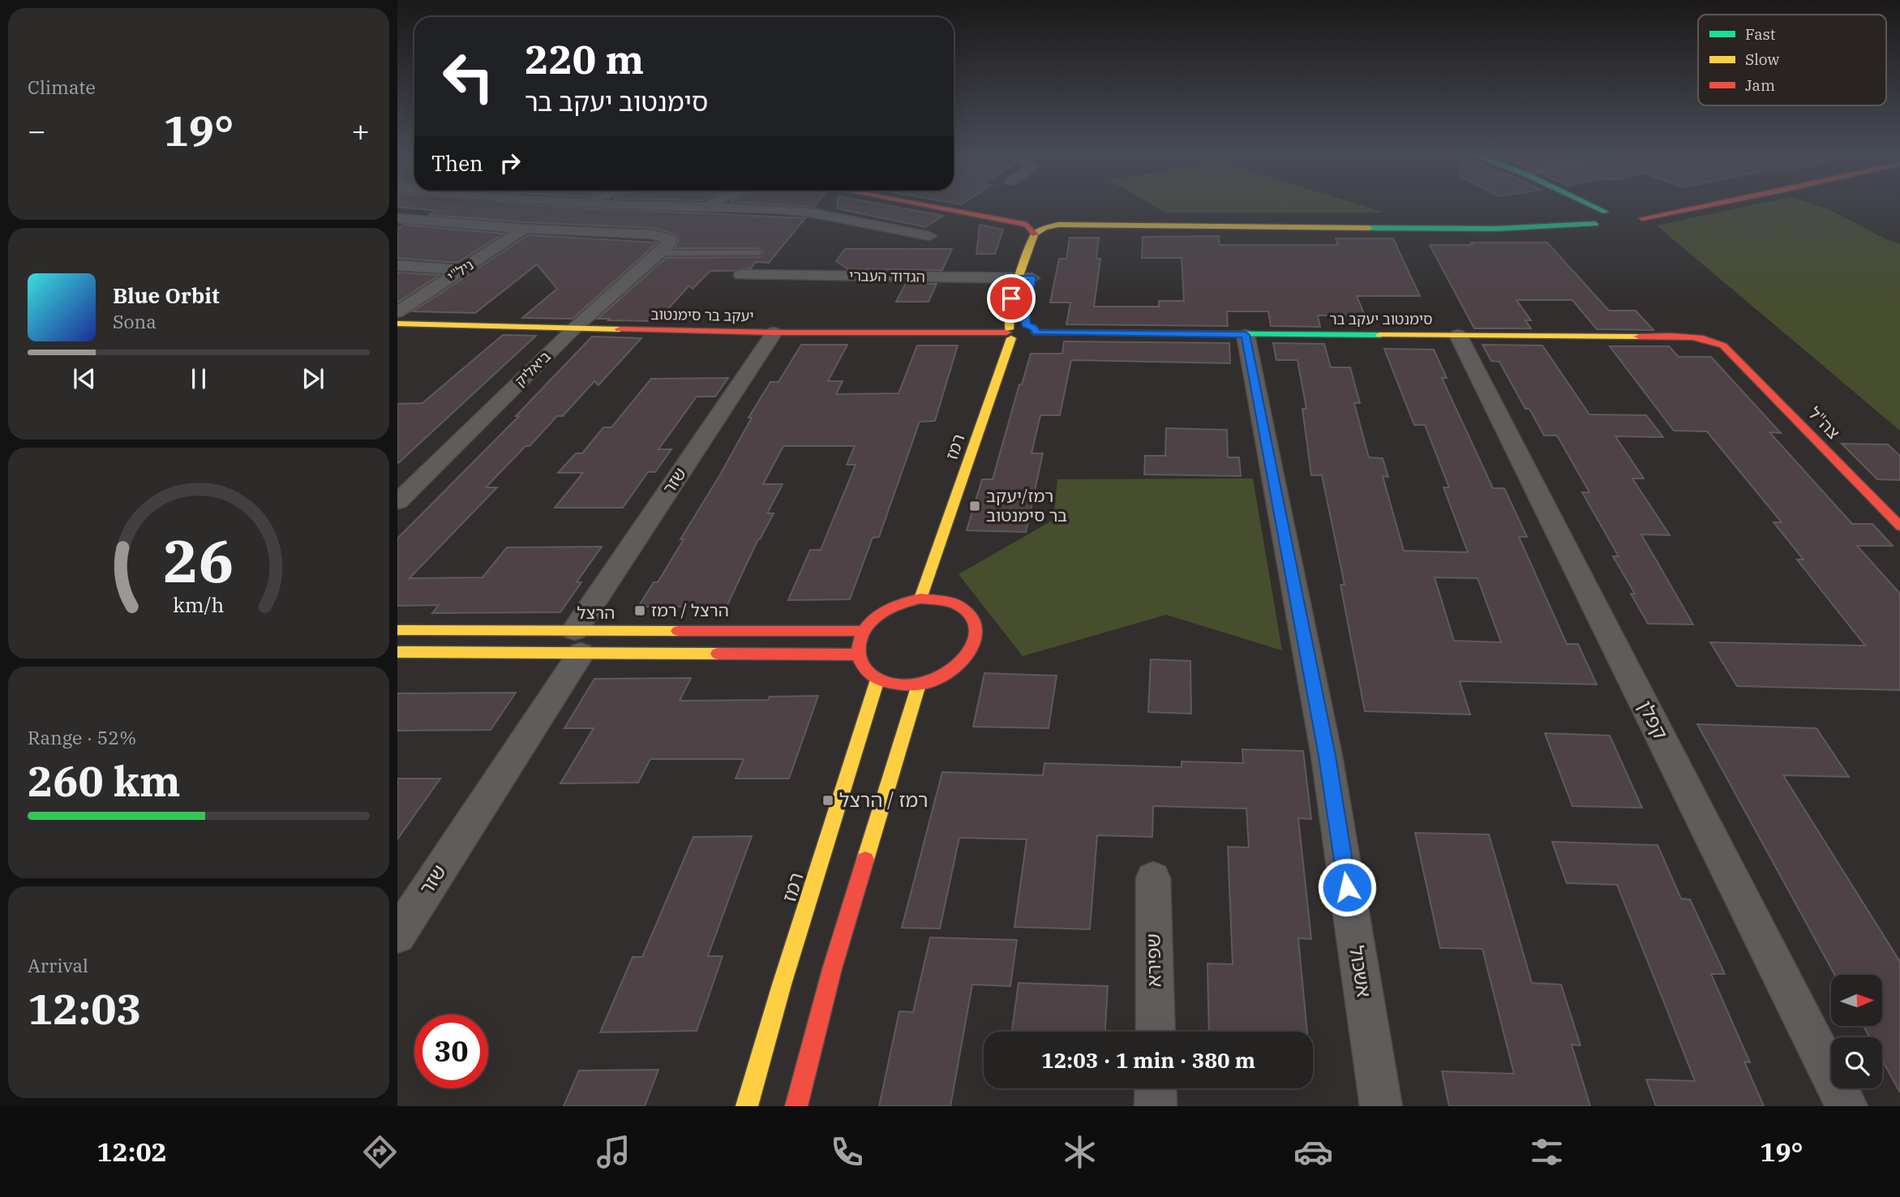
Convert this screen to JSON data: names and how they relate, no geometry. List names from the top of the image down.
{
  "streets": {
    "street": [
      "ניל\"י",
      "הגדוד העברי",
      "יעקב בר סימנטוב",
      "סימנטוב יעקב בר",
      "ביאליק",
      "צה\"ל",
      "רמז",
      "שזר",
      "הרצל",
      "קפלן",
      "שפירא",
      "אשכול"
    ]
  },
  "crossings": [
    ["ניל\"י", "ביאליק"],
    ["הגדוד העברי", "רמז"],
    ["יעקב בר סימנטוב", "סימנטוב יעקב בר"],
    ["יעקב בר סימנטוב", "ביאליק"],
    ["יעקב בר סימנטוב", "רמז"],
    ["יעקב בר סימנטוב", "שזר"],
    ["סימנטוב יעקב בר", "צה\"ל"],
    ["סימנטוב יעקב בר", "רמז"],
    ["סימנטוב יעקב בר", "קפלן"],
    ["סימנטוב יעקב בר", "אשכול"],
    ["רמז", "הרצל"],
    ["שזר", "הרצל"]
  ],
  "places": {
    "transit": ["רמז/יעקב בר סימנטוב", "הרצל / רמז", "רמז / הרצל"]
  },
  "legend": ["Fast", "Slow", "Jam"],
  "north": "right",
  "page": {
    "tile": [
      "Climate",
      ["Range · 52%", "260 km"],
      ["Arrival", "12:03"]
    ],
    "turn": ["220 m", "סימנטוב יעקב בר"],
    "heat": ["−", "19°", "+"],
    "then": "Then",
    "song": ["Blue Orbit", "Sona"],
    "limit": "30",
    "trip": "12:03 · 1 min · 380 m",
    "tabs": ["12:02", "19°"],
    "gauge": ["26", "km/h"]
  }
}
